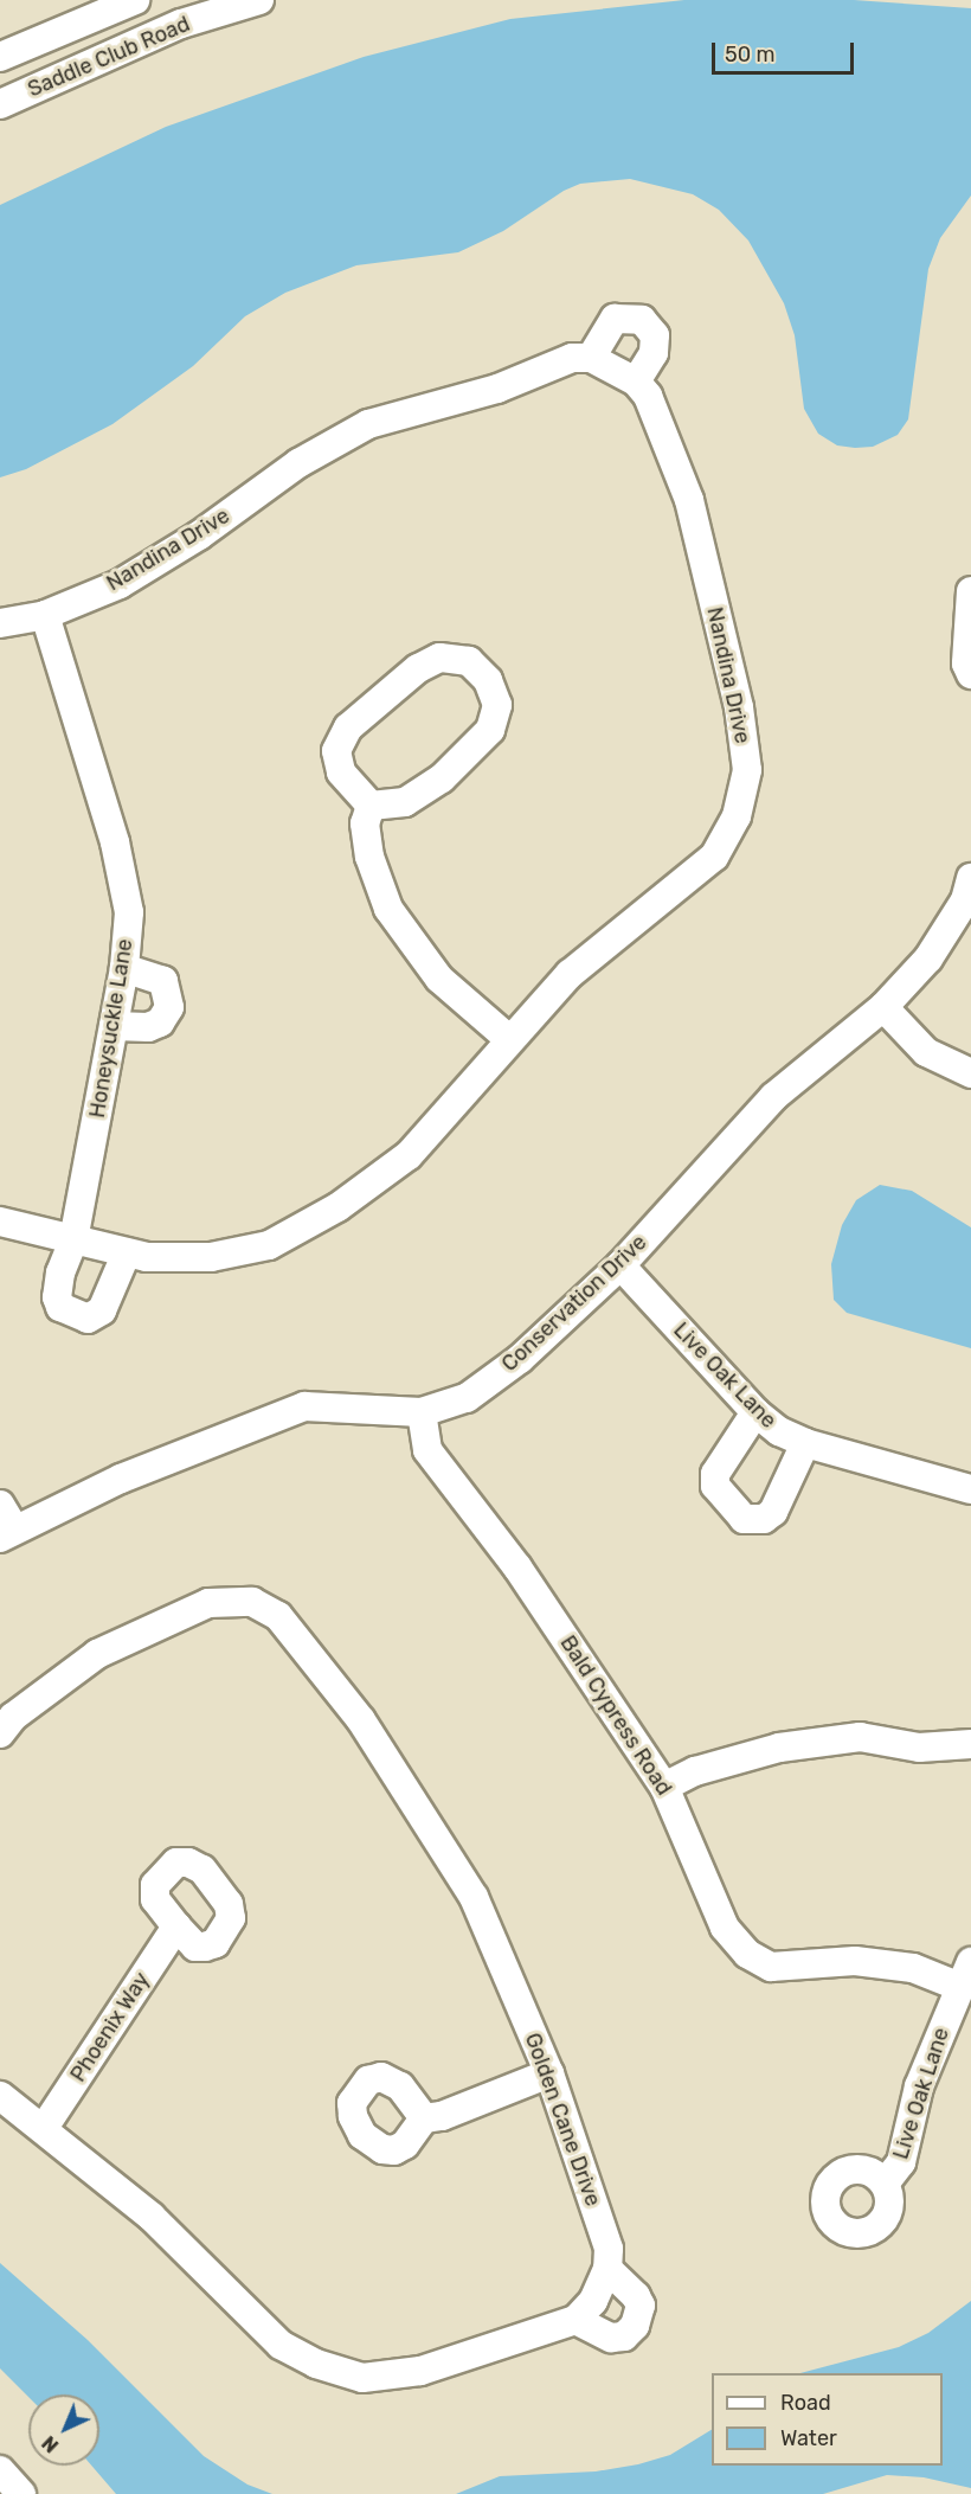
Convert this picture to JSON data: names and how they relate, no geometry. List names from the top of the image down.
{
  "streets": {
    "street": [
      "Saddle Club Road",
      "Nandina Drive",
      "Honeysuckle Lane",
      "Conservation Drive",
      "Live Oak Lane",
      "Bald Cypress Road",
      "Phoenix Way",
      "Golden Cane Drive"
    ]
  },
  "crossings": [
    ["Nandina Drive", "Honeysuckle Lane"],
    ["Conservation Drive", "Live Oak Lane"],
    ["Conservation Drive", "Bald Cypress Road"],
    ["Live Oak Lane", "Bald Cypress Road"]
  ],
  "legend": ["Road", "Water"],
  "scale_bar": "50 m",
  "north": "bottom left"
}
